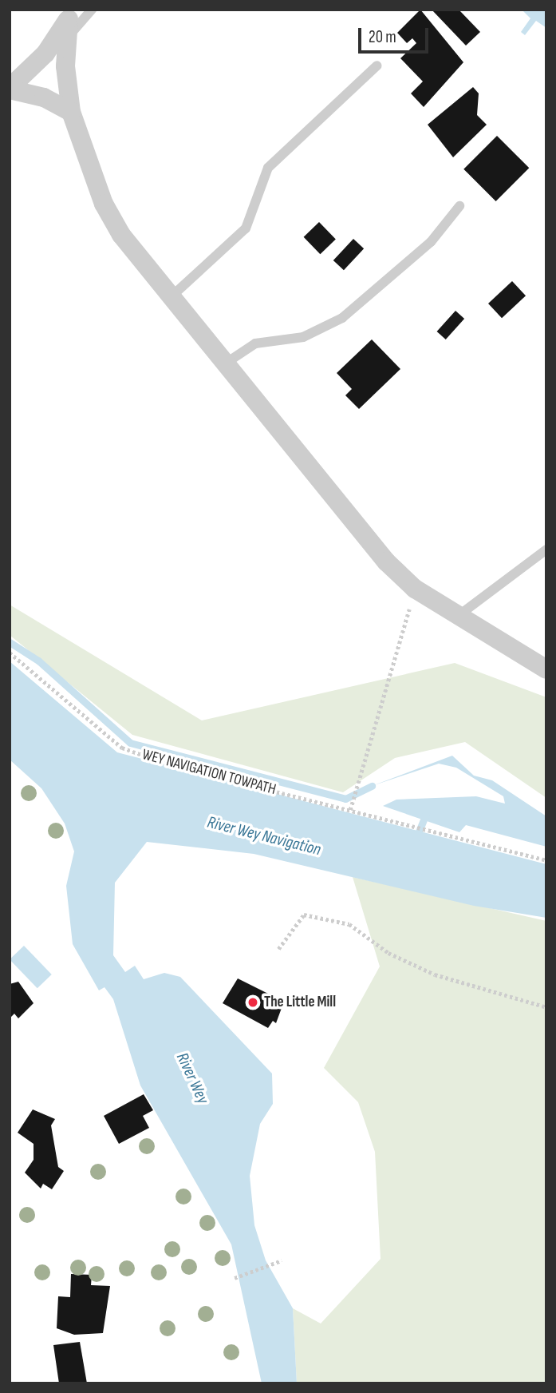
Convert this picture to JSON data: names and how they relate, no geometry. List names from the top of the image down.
{
  "streets": {
    "path": ["WEY NAVIGATION TOWPATH"]
  },
  "water": ["River Wey Navigation", "River Wey"],
  "places": ["The Little Mill"],
  "scale_bar": "20 m"
}
